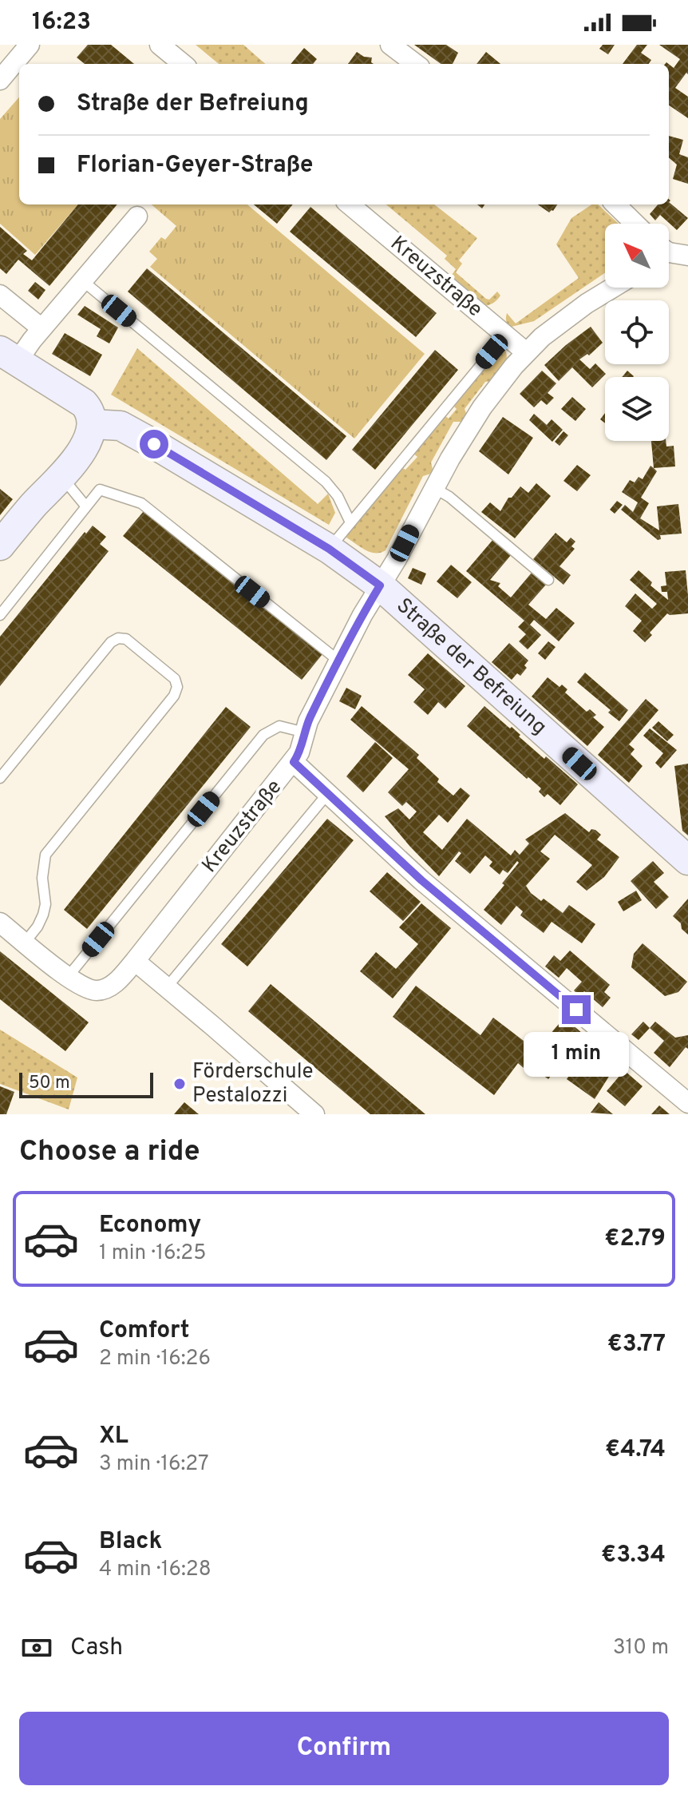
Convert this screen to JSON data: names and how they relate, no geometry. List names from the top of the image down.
{
  "streets": {
    "street": ["Kreuzstraße", "Straße der Befreiung"]
  },
  "crossings": [
    ["Kreuzstraße", "Straße der Befreiung"]
  ],
  "places": ["Förderschule Pestalozzi"],
  "scale_bar": "50 m",
  "north": "top left",
  "page": {
    "status": "16:23",
    "banner": ["Straße der Befreiung", "Florian-Geyer-Straße"],
    "bubble": "1 min",
    "scale": "50 m",
    "heading": "Choose a ride",
    "list": [
      {
        "name": "Economy",
        "note": "1 min · 16:25",
        "value": "€2.79"
      },
      {
        "name": "Comfort",
        "note": "2 min · 16:26",
        "value": "€3.77"
      },
      {
        "name": "XL",
        "note": "3 min · 16:27",
        "value": "€4.74"
      },
      {
        "name": "Black",
        "note": "4 min · 16:28",
        "value": "€3.34"
      }
    ],
    "pay": ["Cash", "310 m"],
    "buttons": "Confirm"
  }
}
